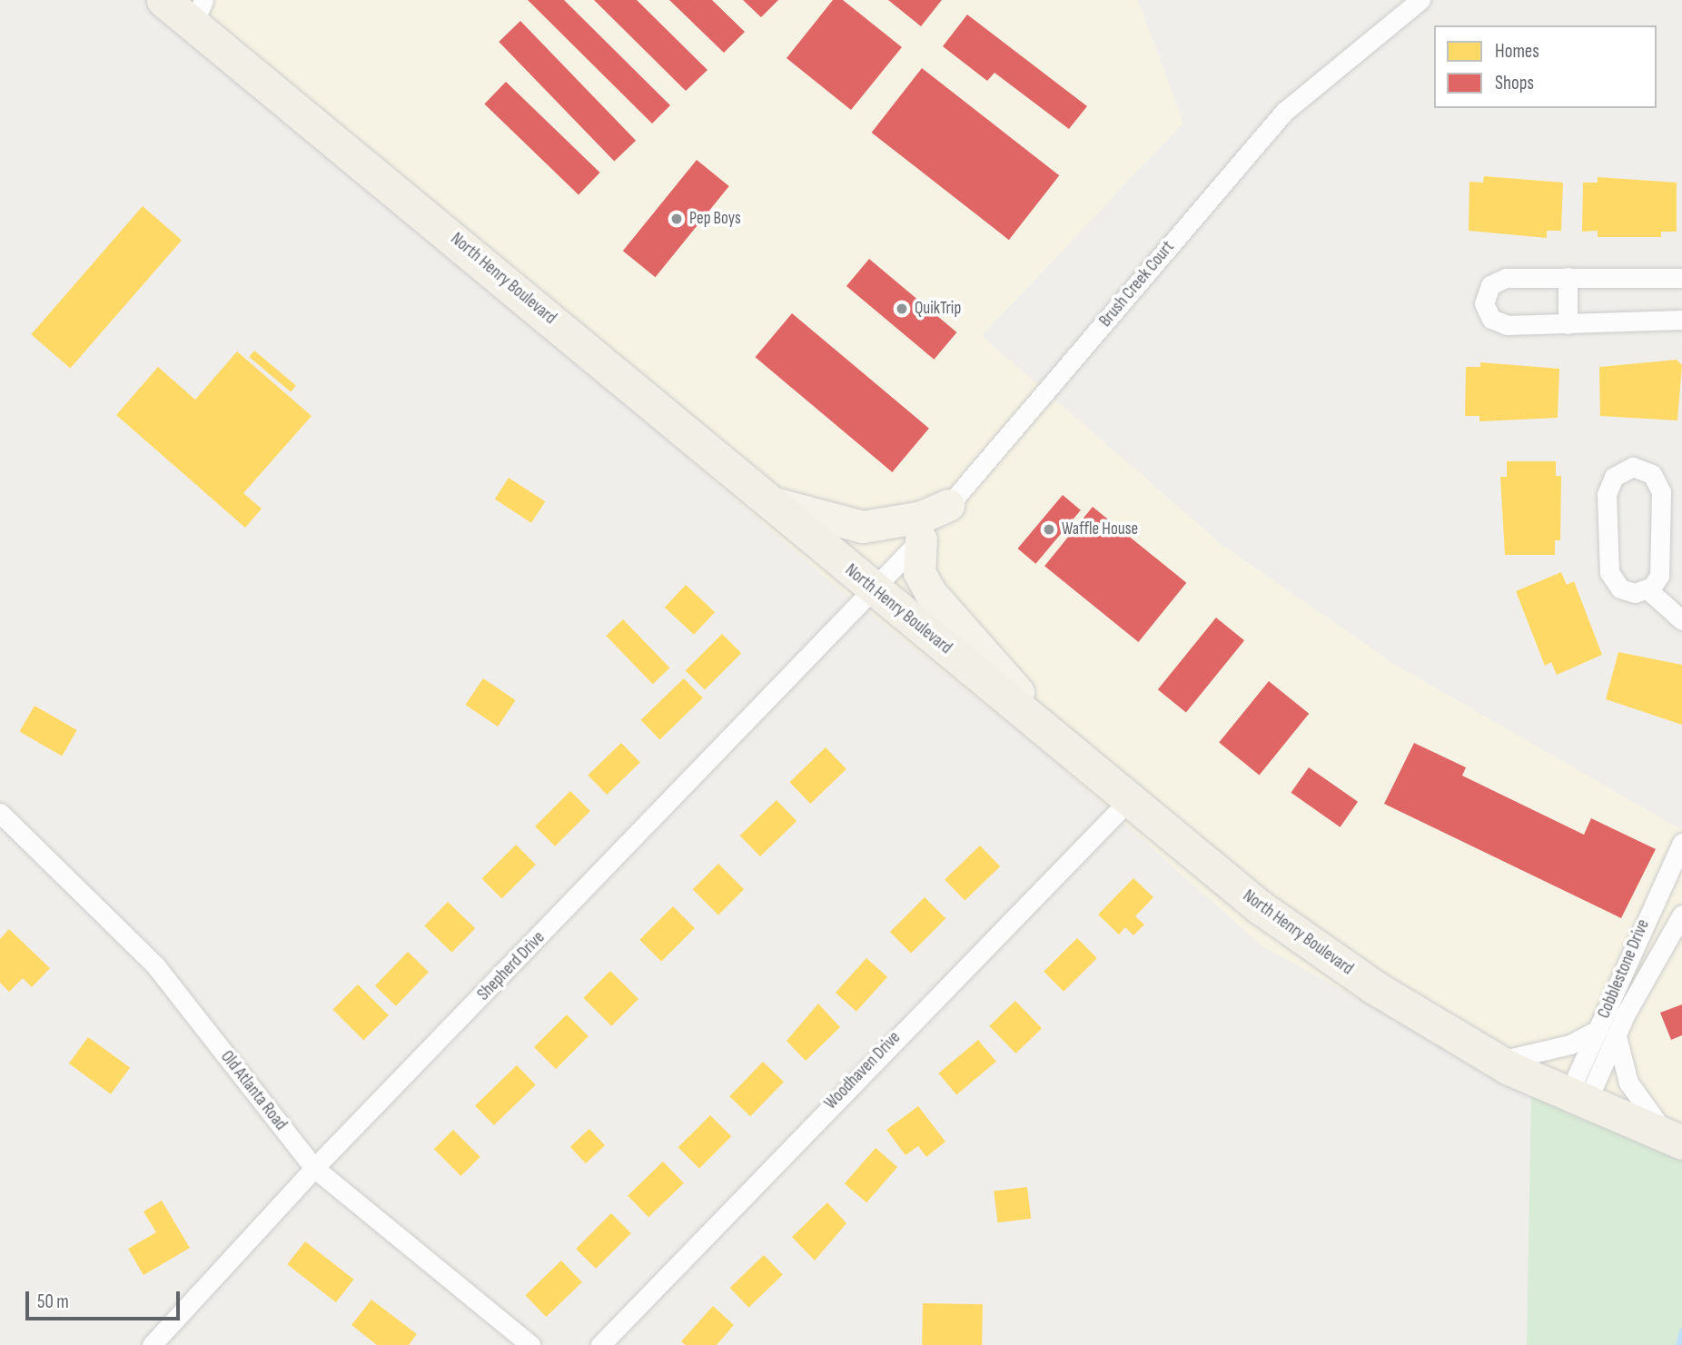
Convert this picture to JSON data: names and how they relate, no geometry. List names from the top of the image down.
{
  "streets": {
    "highway": ["North Henry Boulevard"],
    "street": [
      "Brush Creek Court",
      "Shepherd Drive",
      "Cobblestone Drive",
      "Woodhaven Drive",
      "Old Atlanta Road"
    ]
  },
  "crossings": [
    ["North Henry Boulevard", "Brush Creek Court"],
    ["North Henry Boulevard", "Shepherd Drive"],
    ["North Henry Boulevard", "Cobblestone Drive"],
    ["North Henry Boulevard", "Woodhaven Drive"],
    ["Brush Creek Court", "Shepherd Drive"],
    ["Shepherd Drive", "Old Atlanta Road"]
  ],
  "places": ["Pep Boys", "QuikTrip", "Waffle House"],
  "legend": ["Homes", "Shops"],
  "scale_bar": "50 m"
}
